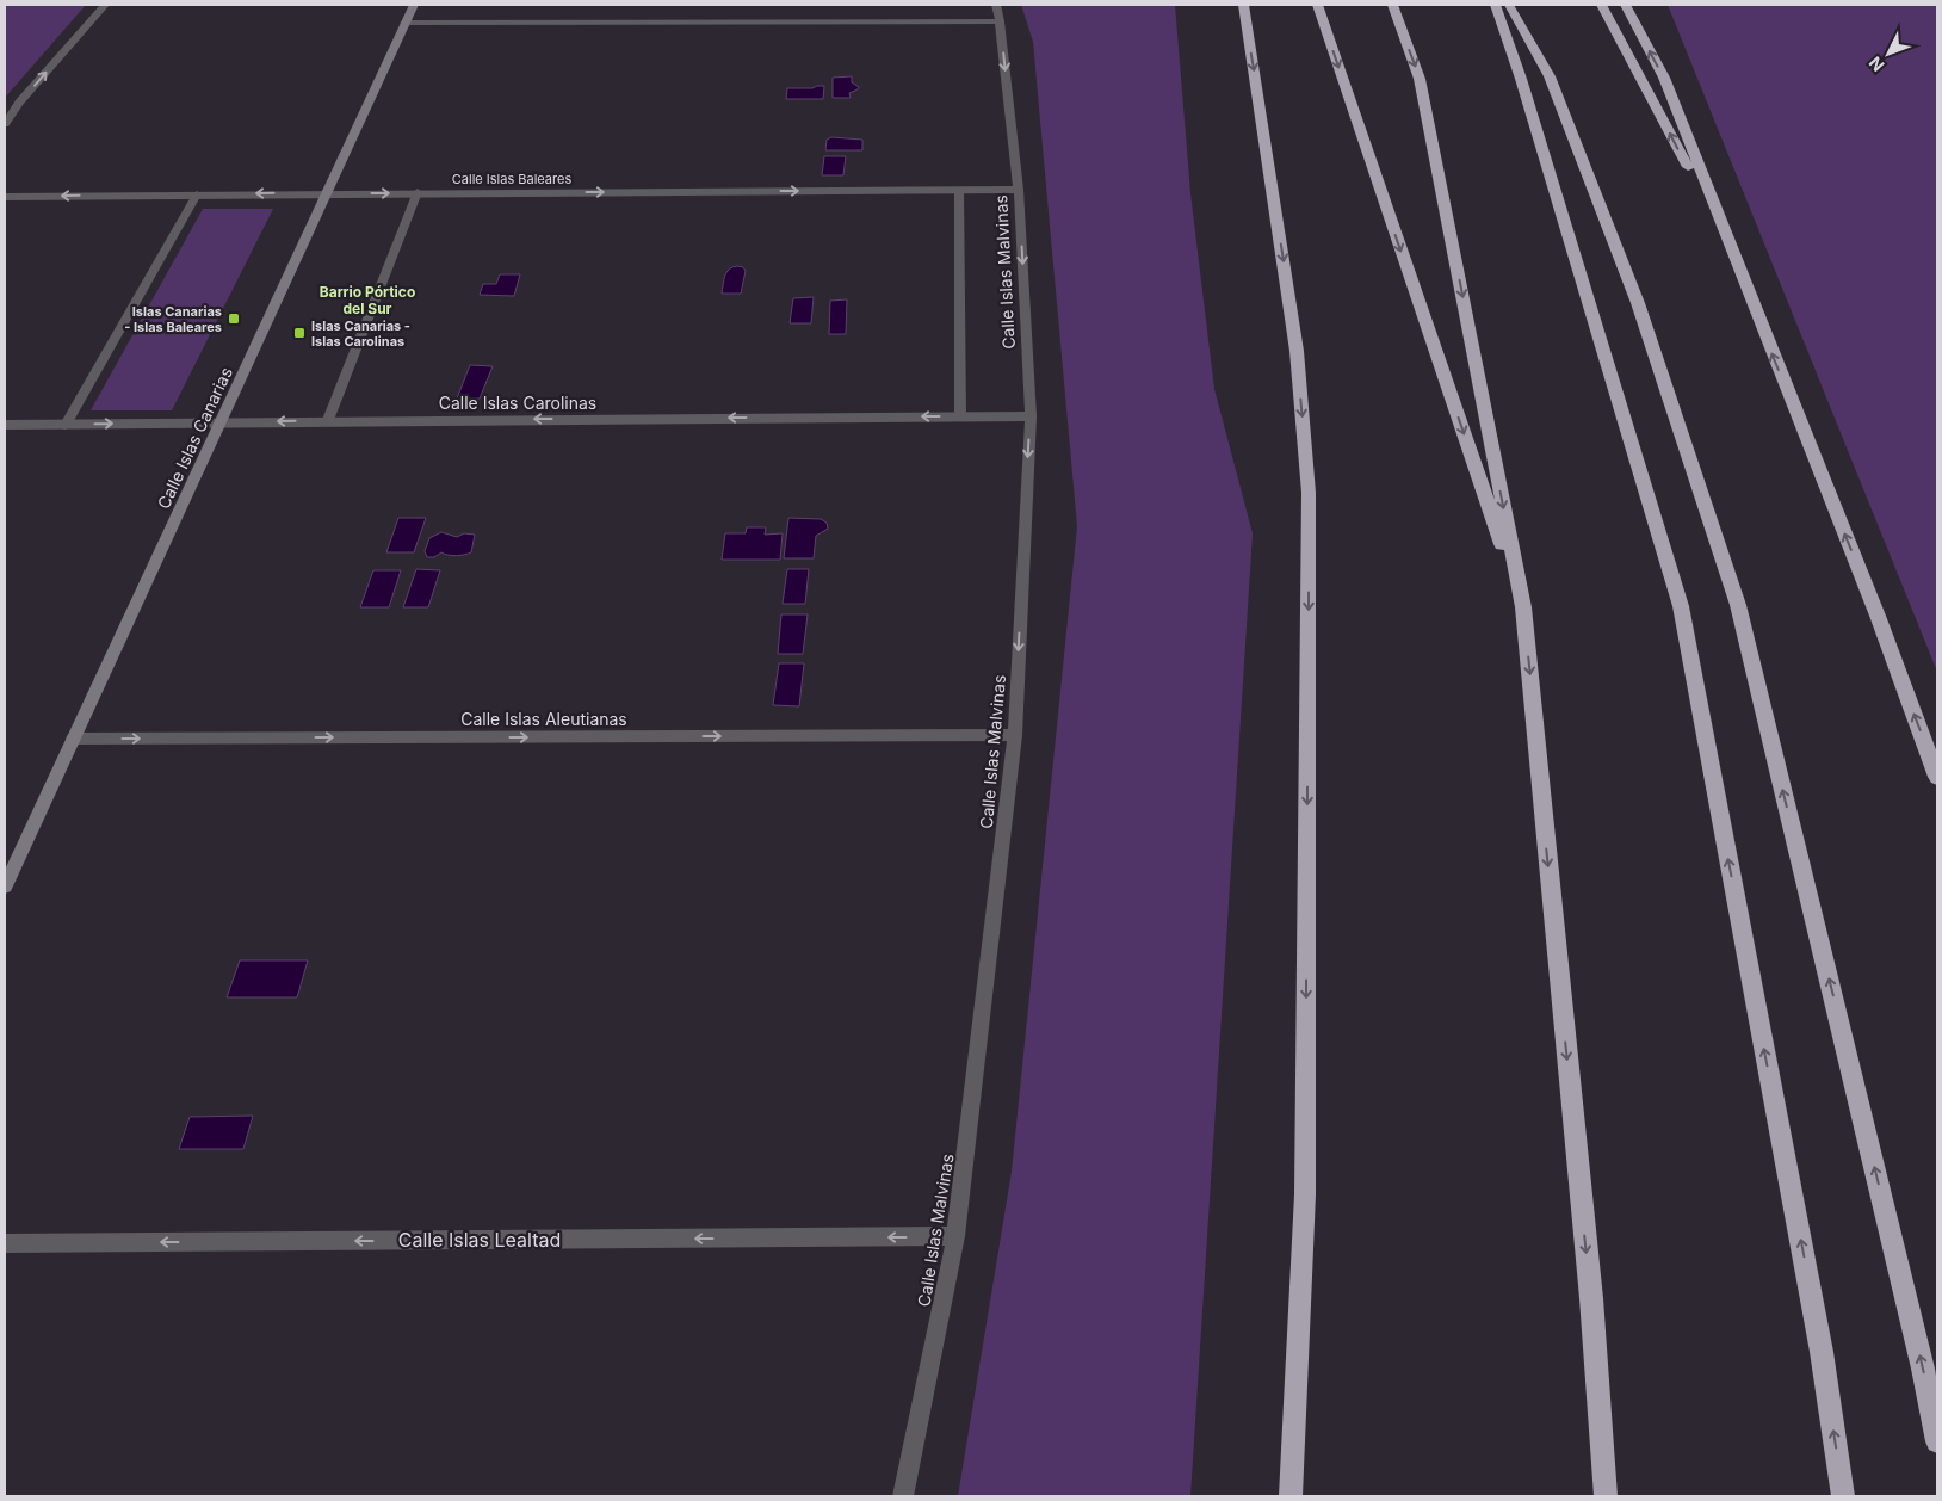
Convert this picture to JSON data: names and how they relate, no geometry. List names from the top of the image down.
{
  "streets": {
    "street": [
      "Calle Islas Baleares",
      "Calle Islas Malvinas",
      "Calle Islas Carolinas",
      "Calle Islas Canarias",
      "Calle Islas Aleutianas",
      "Calle Islas Lealtad"
    ]
  },
  "crossings": [
    ["Calle Islas Baleares", "Calle Islas Malvinas"],
    ["Calle Islas Baleares", "Calle Islas Canarias"],
    ["Calle Islas Malvinas", "Calle Islas Carolinas"],
    ["Calle Islas Malvinas", "Calle Islas Aleutianas"],
    ["Calle Islas Malvinas", "Calle Islas Lealtad"],
    ["Calle Islas Carolinas", "Calle Islas Canarias"],
    ["Calle Islas Canarias", "Calle Islas Aleutianas"]
  ],
  "one_way": ["Calle Islas Aleutianas", "Calle Islas Lealtad"],
  "districts": ["Barrio Pórtico del Sur"],
  "places": {
    "transit": ["Islas Canarias - Islas Baleares", "Islas Canarias - Islas Carolinas"]
  },
  "north": "bottom left"
}
